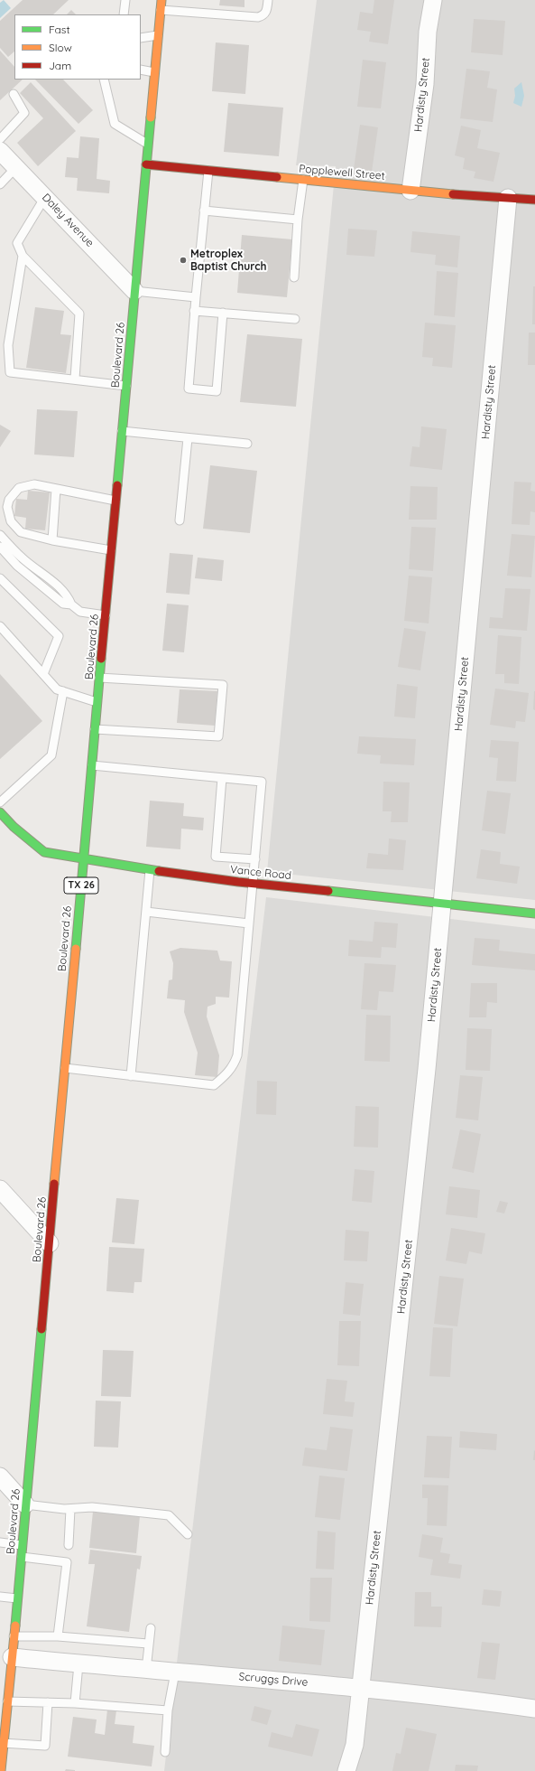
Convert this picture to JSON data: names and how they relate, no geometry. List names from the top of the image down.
{
  "streets": {
    "main road": [
      "Popplewell Street",
      "Boulevard 26",
      "Vance Road",
      "TX 26"
    ],
    "street": ["Hardisty Street", "Daley Avenue", "Scruggs Drive"]
  },
  "crossings": [
    ["Hardisty Street", "Popplewell Street"],
    ["Hardisty Street", "Vance Road"],
    ["Hardisty Street", "Scruggs Drive"],
    ["Popplewell Street", "Boulevard 26"],
    ["Daley Avenue", "Boulevard 26"],
    ["Boulevard 26", "Vance Road"],
    ["Boulevard 26", "Scruggs Drive"]
  ],
  "places": ["Metroplex Baptist Church"],
  "legend": ["Fast", "Slow", "Jam"]
}
